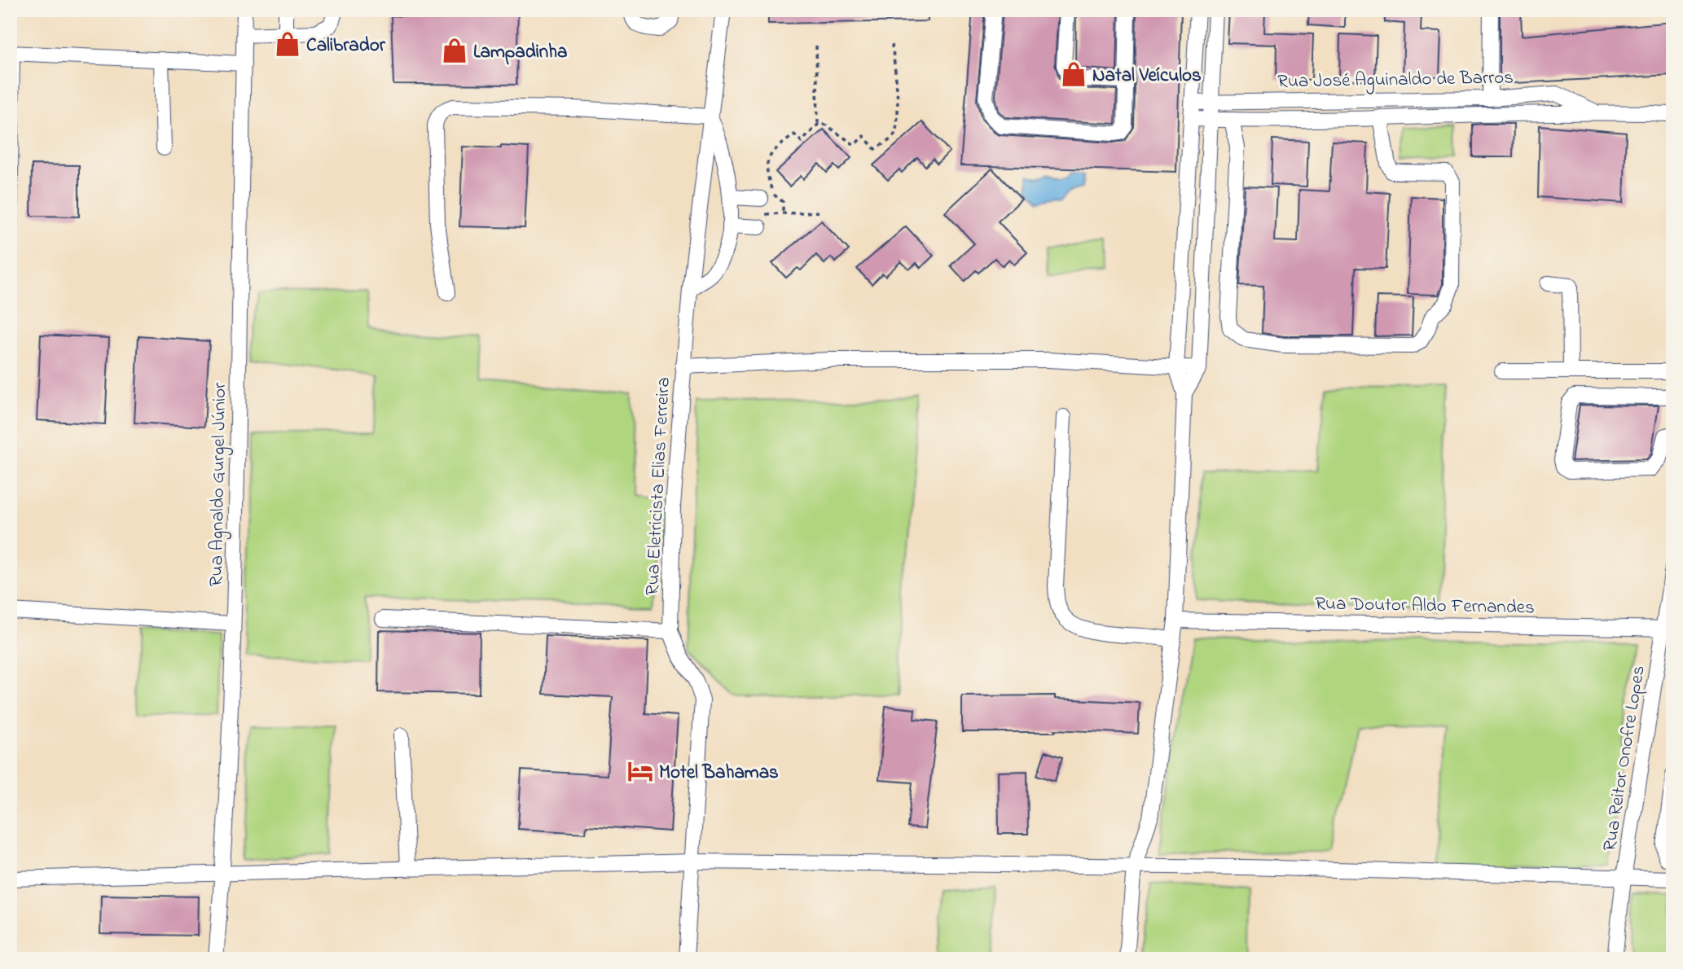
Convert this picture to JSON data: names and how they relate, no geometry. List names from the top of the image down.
{
  "streets": {
    "street": [
      "Rua José Aguinaldo de Barros",
      "Rua Agnaldo Gurgel Júnior",
      "Rua Eletricista Elias Ferreira",
      "Rua Doutor Aldo Fernandes",
      "Rua Reitor Onofre Lopes"
    ]
  },
  "crossings": [
    ["Rua Doutor Aldo Fernandes", "Rua Reitor Onofre Lopes"]
  ],
  "places": {
    "shop": ["Calibrador", "Lampadinha", "Natal Veículos"],
    "hotel": ["Motel Bahamas"]
  }
}
